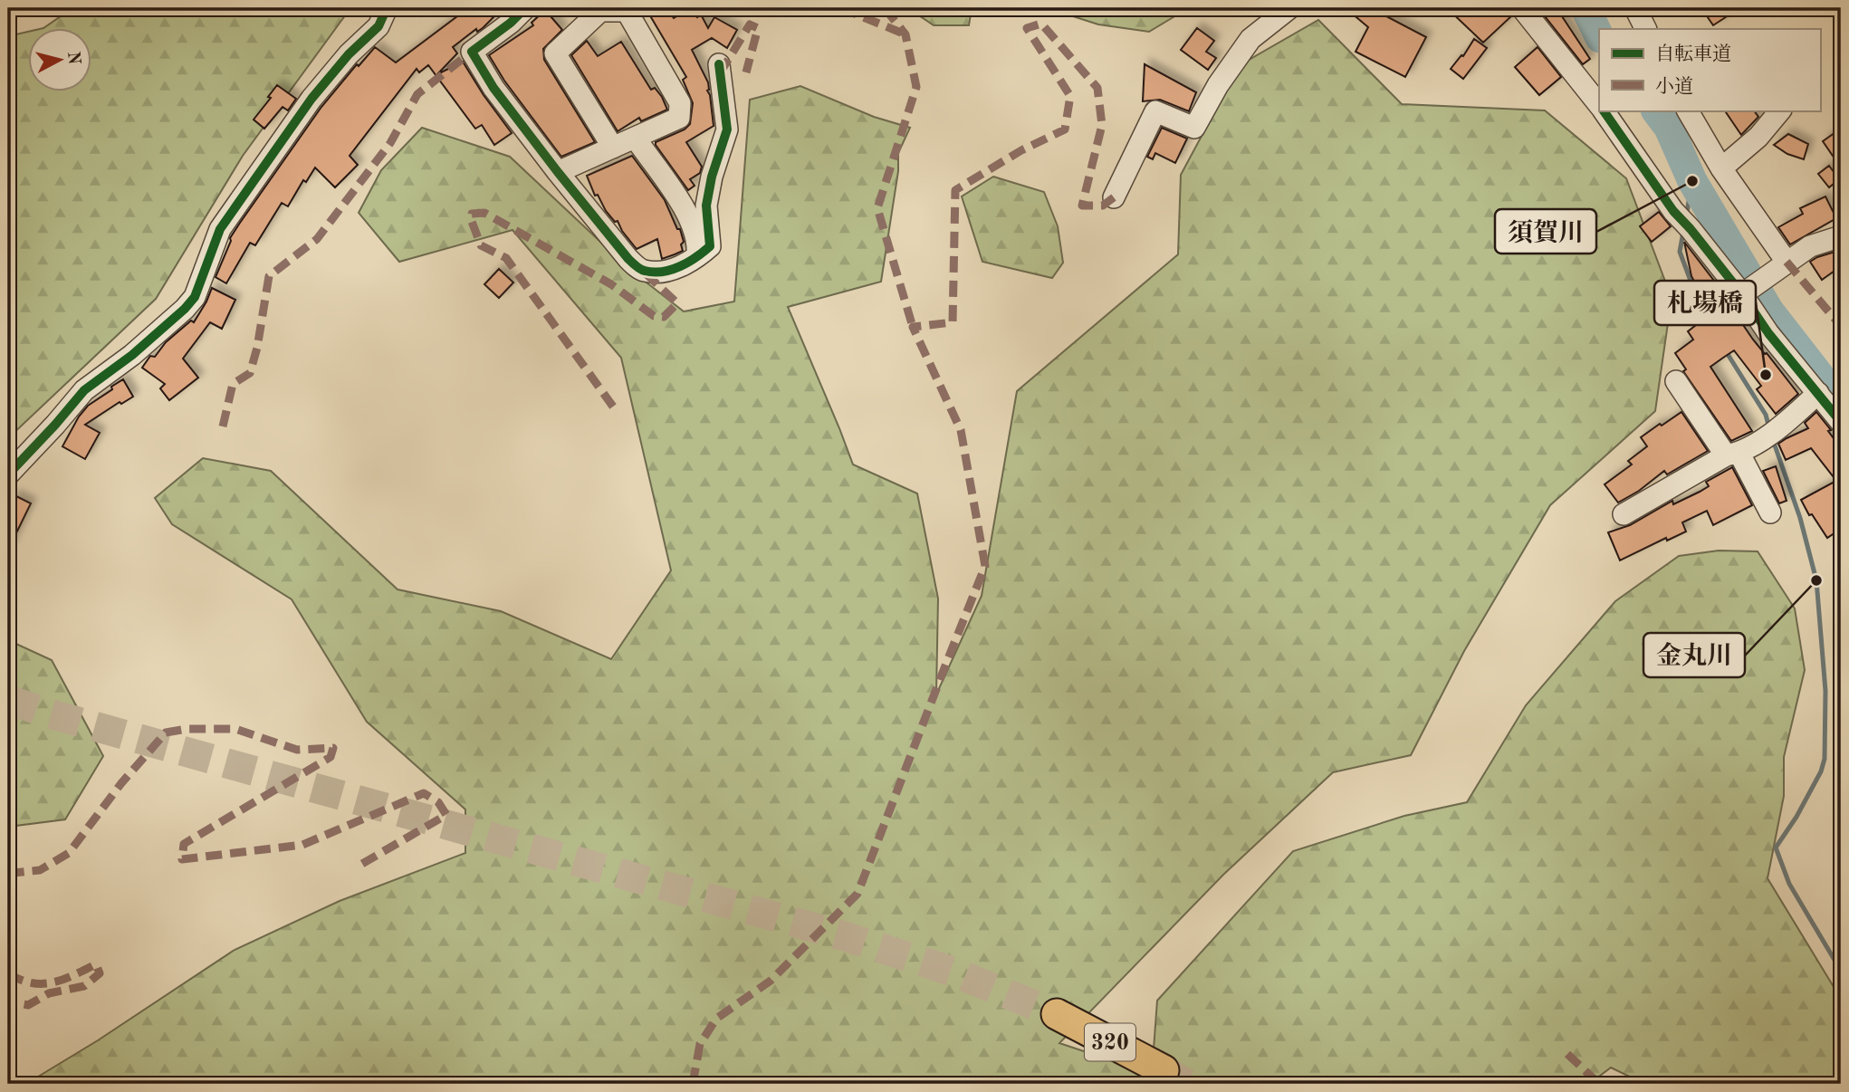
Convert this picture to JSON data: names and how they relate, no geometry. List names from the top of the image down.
{
  "streets": {
    "highway": ["320"]
  },
  "places": ["須賀川", "札場橋", "金丸川"],
  "legend": ["自転車道", "小道"],
  "north": "right"
}
